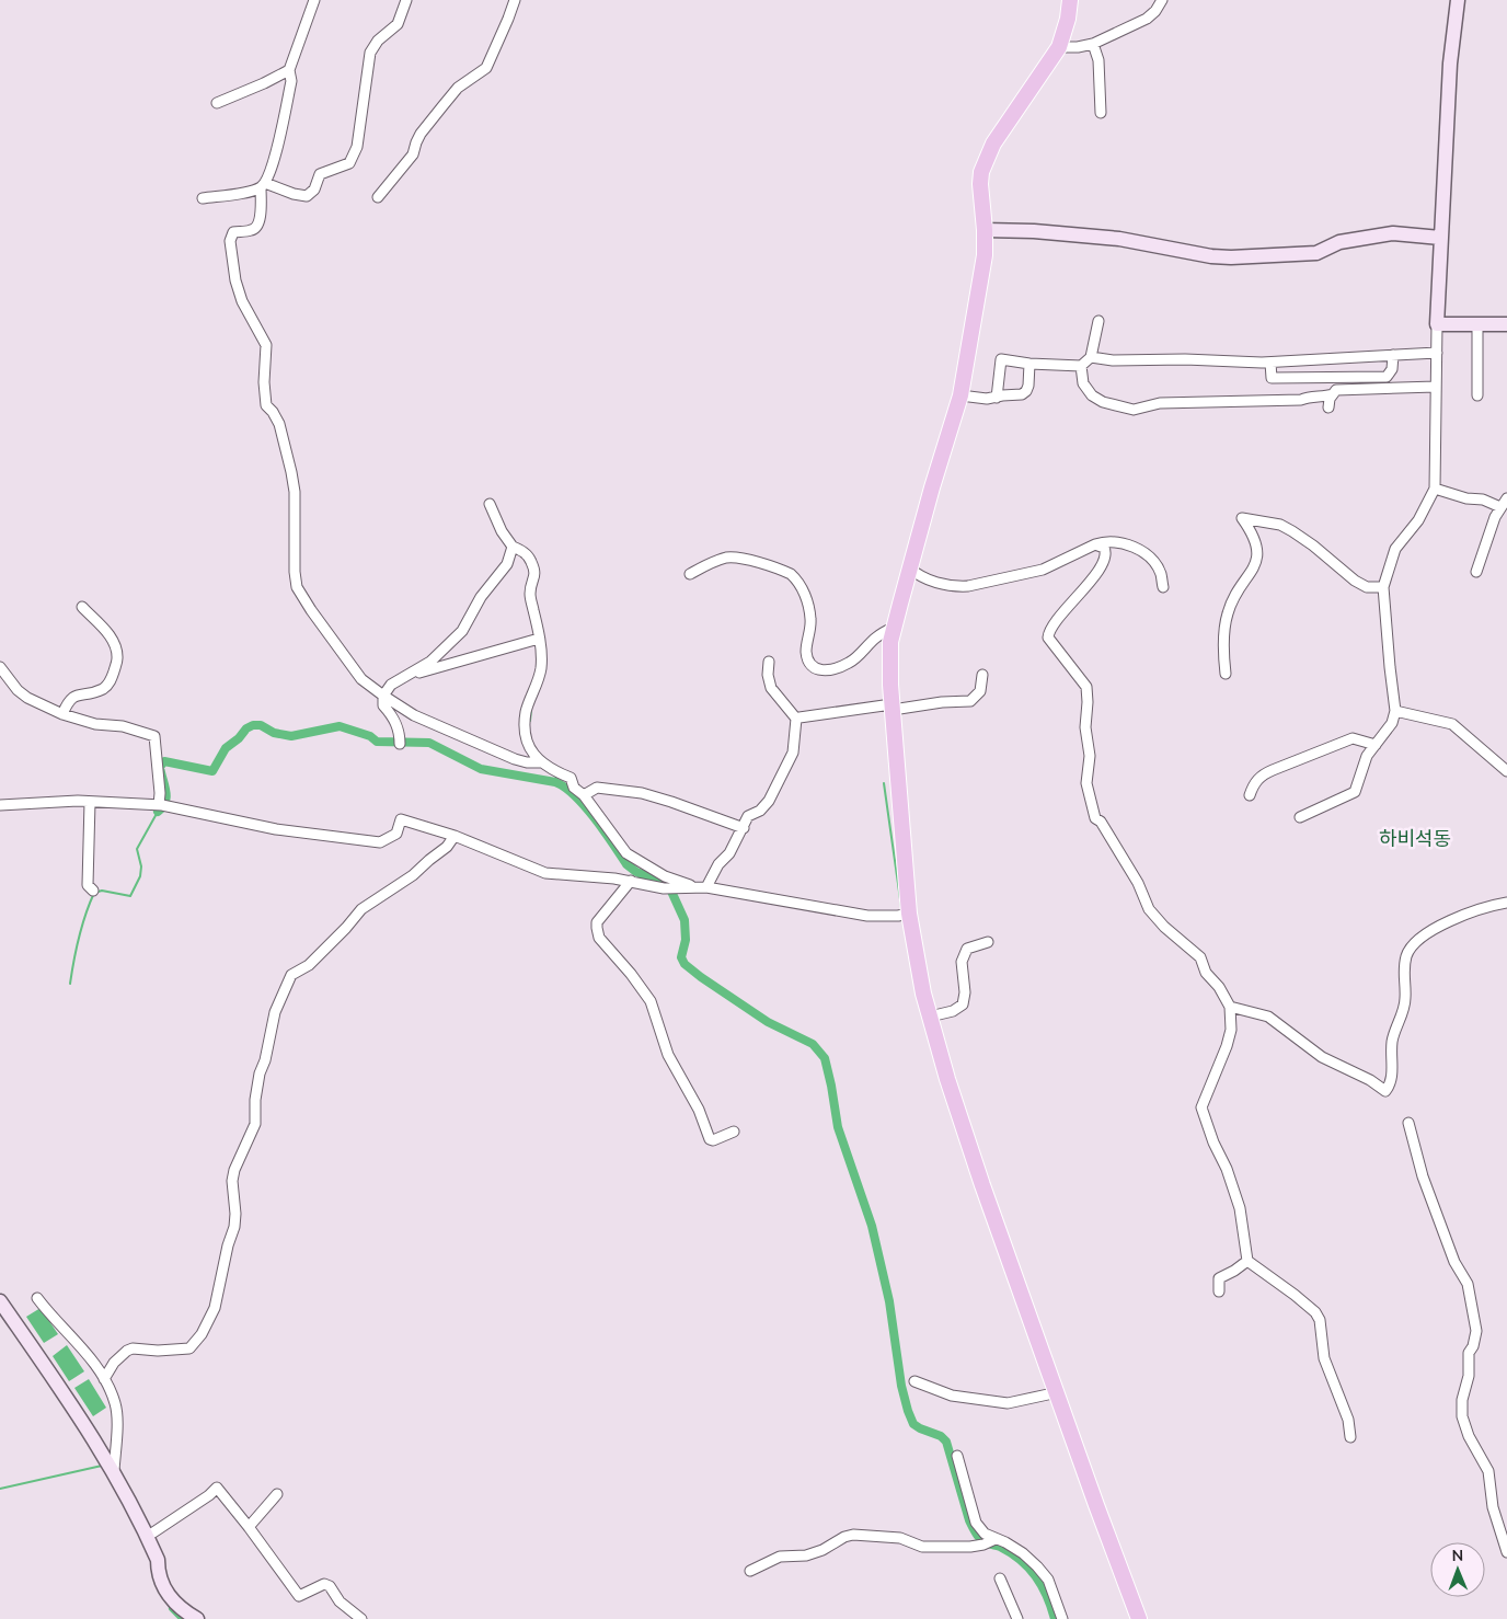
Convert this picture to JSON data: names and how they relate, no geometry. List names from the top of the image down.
{
  "districts": ["하비석동"],
  "north": "top"
}
